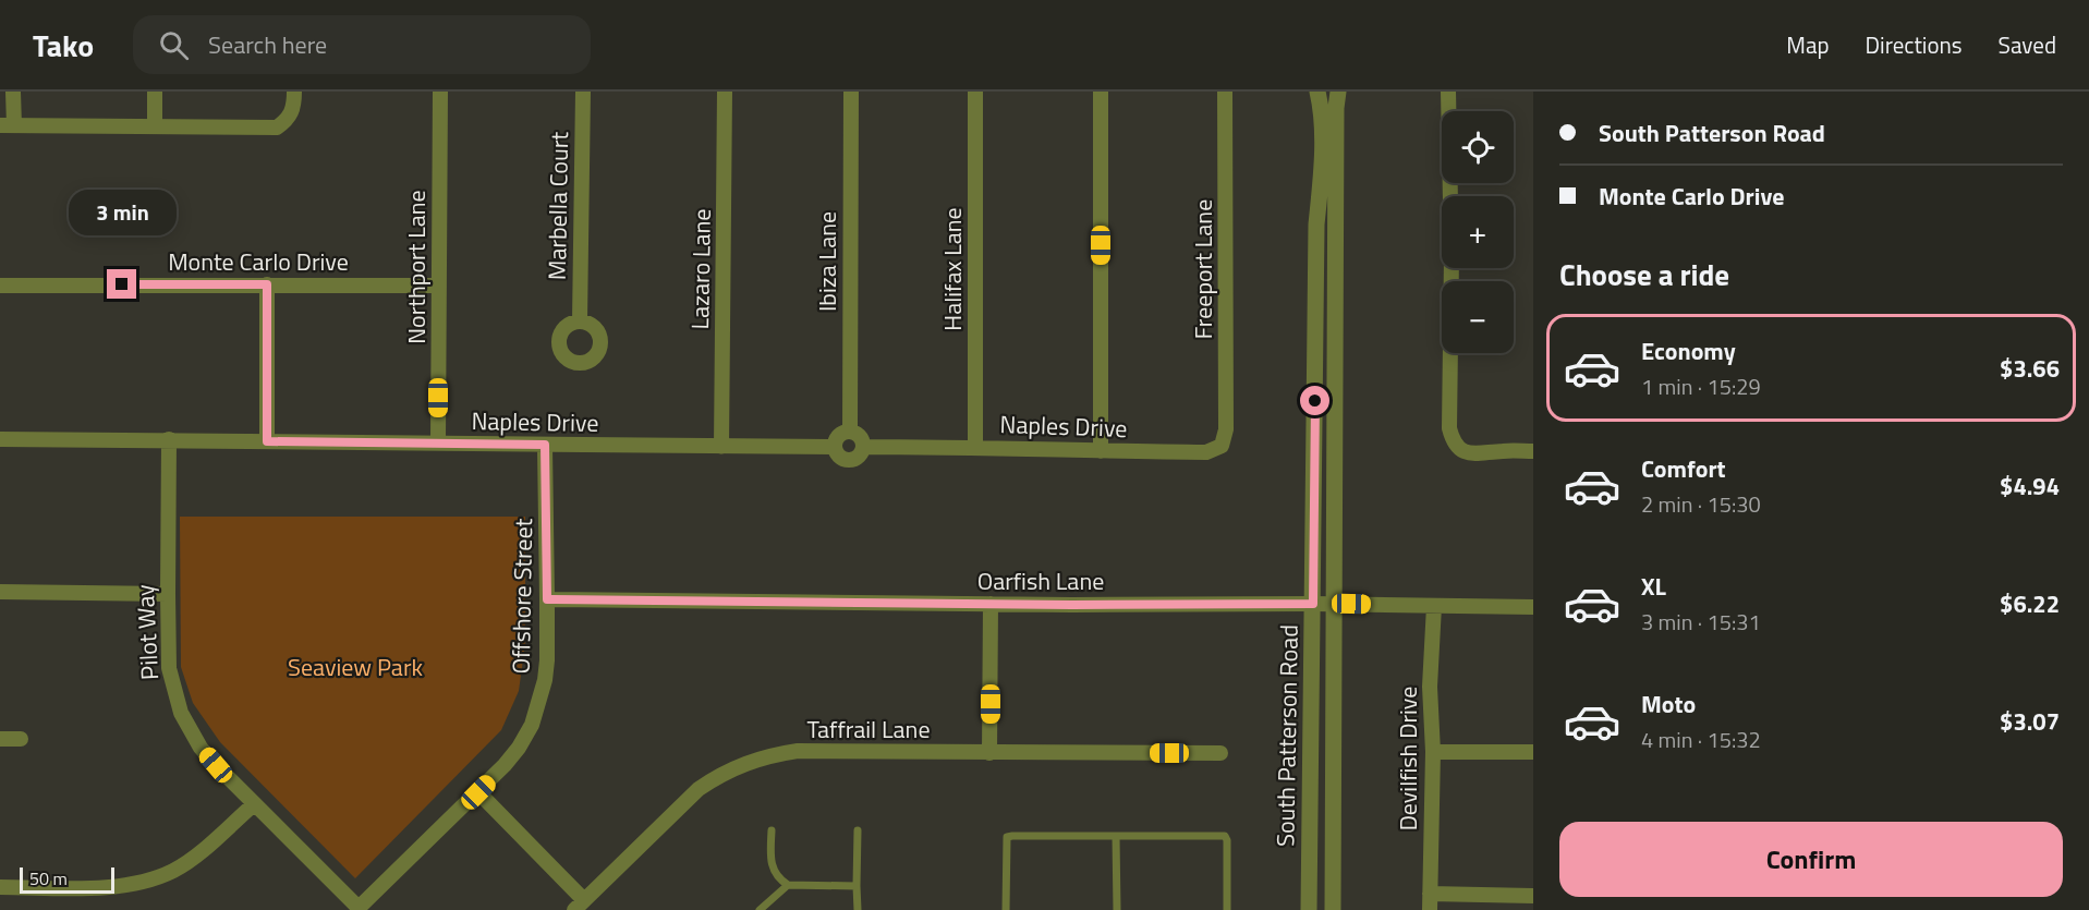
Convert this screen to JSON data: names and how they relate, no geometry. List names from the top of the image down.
{
  "streets": {
    "street": [
      "Marbella Court",
      "Monte Carlo Drive",
      "Ibiza Lane",
      "Northport Lane",
      "Lazaro Lane",
      "Halifax Lane",
      "Freeport Lane",
      "Naples Drive",
      "Oarfish Lane",
      "Offshore Street",
      "Pilot Way",
      "Taffrail Lane",
      "South Patterson Road",
      "Devilfish Drive"
    ]
  },
  "crossings": [
    ["Monte Carlo Drive", "Northport Lane"],
    ["Ibiza Lane", "Naples Drive"],
    ["Northport Lane", "Naples Drive"],
    ["Lazaro Lane", "Naples Drive"],
    ["Halifax Lane", "Naples Drive"],
    ["Freeport Lane", "Naples Drive"],
    ["Naples Drive", "Offshore Street"],
    ["Naples Drive", "Pilot Way"],
    ["Oarfish Lane", "Offshore Street"],
    ["Oarfish Lane", "South Patterson Road"],
    ["Oarfish Lane", "Devilfish Drive"],
    ["Offshore Street", "Pilot Way"]
  ],
  "parks": ["Seaview Park"],
  "scale_bar": "50 m",
  "page": {
    "header": "Tako",
    "search": "Search here",
    "nav": ["Map", "Directions", "Saved"],
    "banner": ["South Patterson Road", "Monte Carlo Drive"],
    "map_buttons": ["+", "−"],
    "bubble": "3 min",
    "heading": "Choose a ride",
    "list": [
      {
        "name": "Economy",
        "note": "1 min · 15:29",
        "value": "$3.66"
      },
      {
        "name": "Comfort",
        "note": "2 min · 15:30",
        "value": "$4.94"
      },
      {
        "name": "XL",
        "note": "3 min · 15:31",
        "value": "$6.22"
      },
      {
        "name": "Moto",
        "note": "4 min · 15:32",
        "value": "$3.07"
      }
    ],
    "buttons": "Confirm",
    "scale": "50 m"
  }
}
